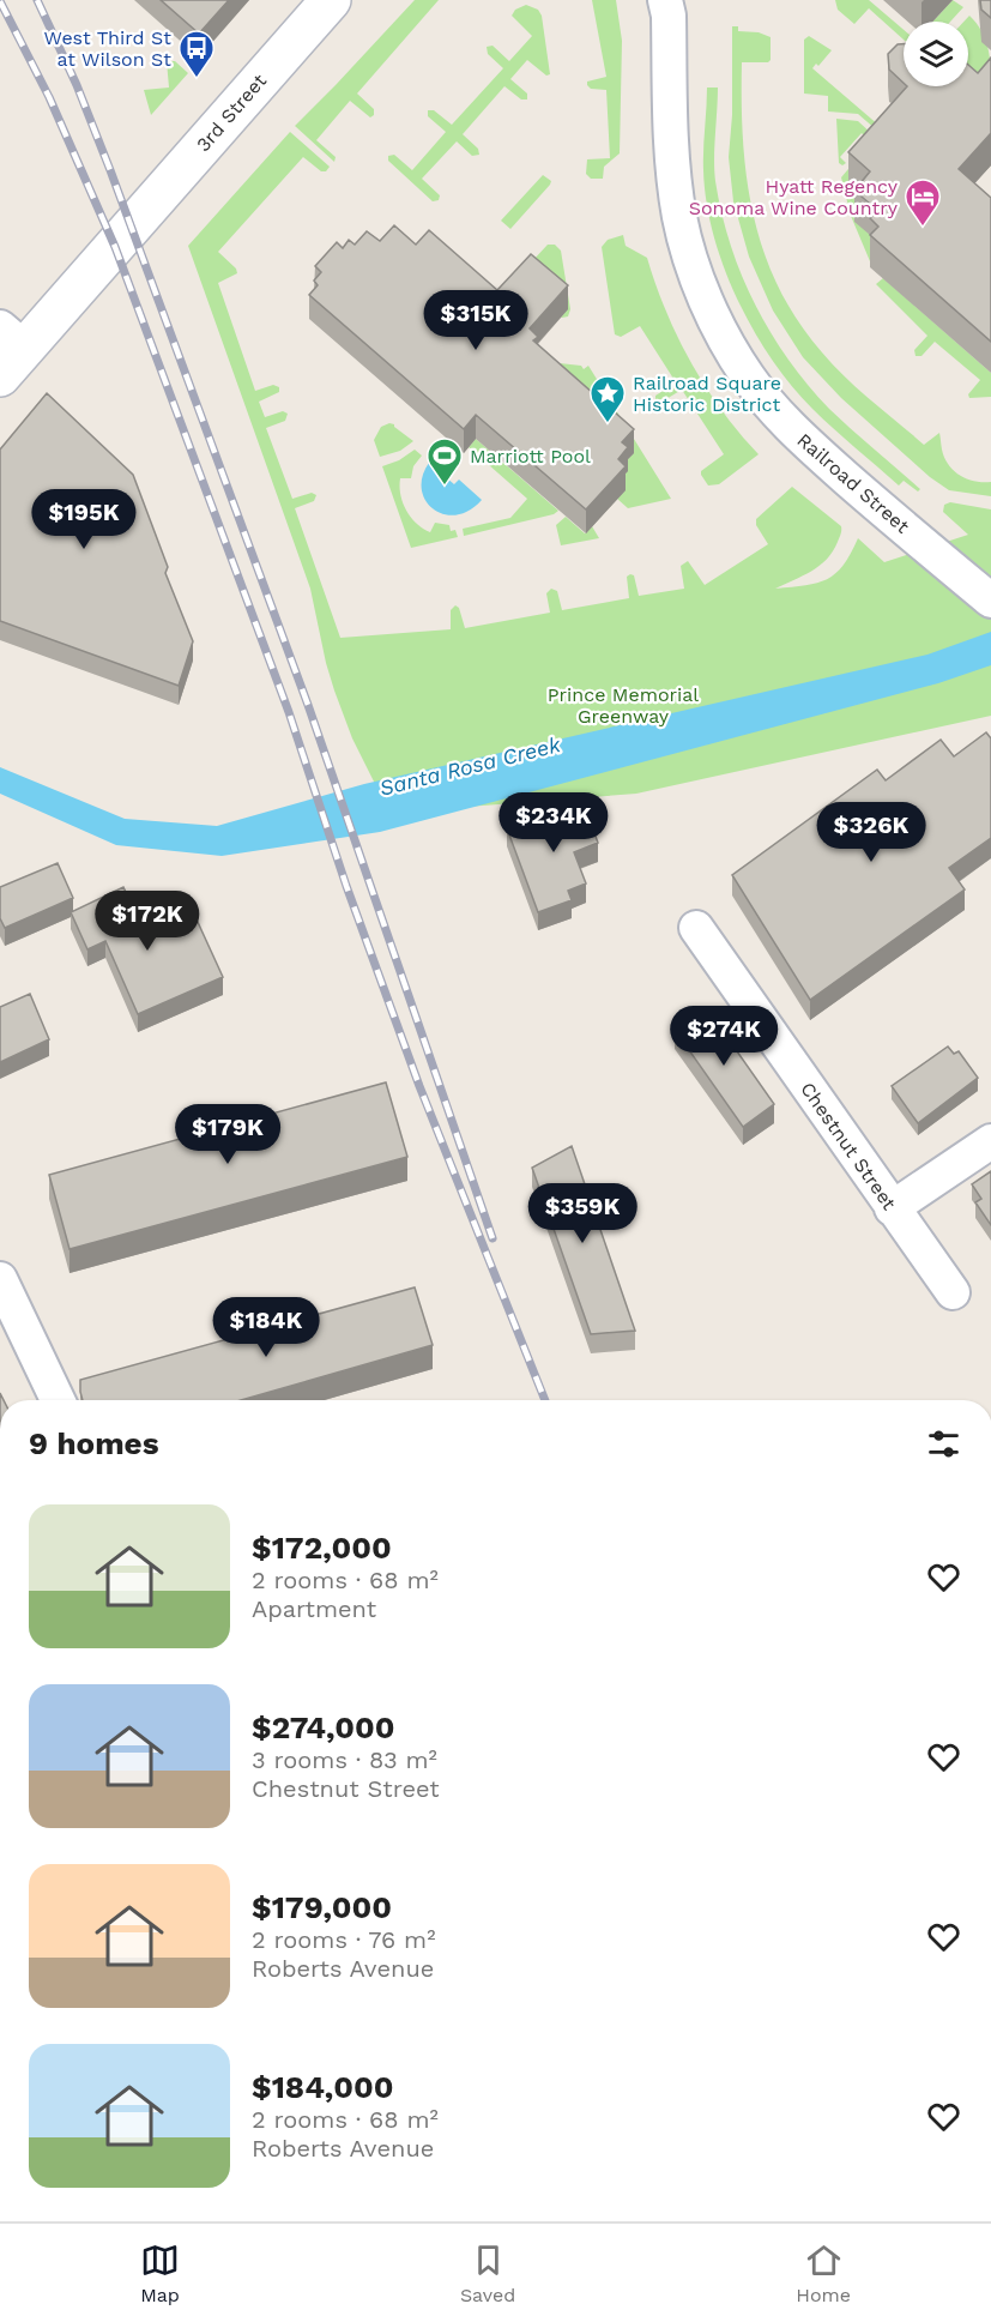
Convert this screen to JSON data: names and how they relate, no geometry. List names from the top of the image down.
{
  "streets": {
    "main road": ["3rd Street"],
    "street": ["Railroad Street", "Chestnut Street"]
  },
  "water": ["Santa Rosa Creek"],
  "parks": ["Prince Memorial Greenway"],
  "places": {
    "bus stop": ["West Third St at Wilson St"],
    "hotel": ["Hyatt Regency Sonoma Wine Country"],
    "place": ["Railroad Square Historic District"],
    "sports": ["Marriott Pool"]
  },
  "page": {
    "price": [
      "$315K",
      "$195K",
      "$234K",
      "$326K",
      "$172K",
      "$274K",
      "$179K",
      "$359K",
      "$184K"
    ],
    "heading": "9 homes",
    "list": [
      {
        "name": "$172,000",
        "note": "2 rooms · 68 m² · Apartment"
      },
      {
        "name": "$274,000",
        "note": "3 rooms · 83 m² · Chestnut Street"
      },
      {
        "name": "$179,000",
        "note": "2 rooms · 76 m² · Roberts Avenue"
      },
      {
        "name": "$184,000",
        "note": "2 rooms · 68 m² · Roberts Avenue"
      }
    ],
    "tabs": ["Map", "Saved", "Home"]
  }
}
